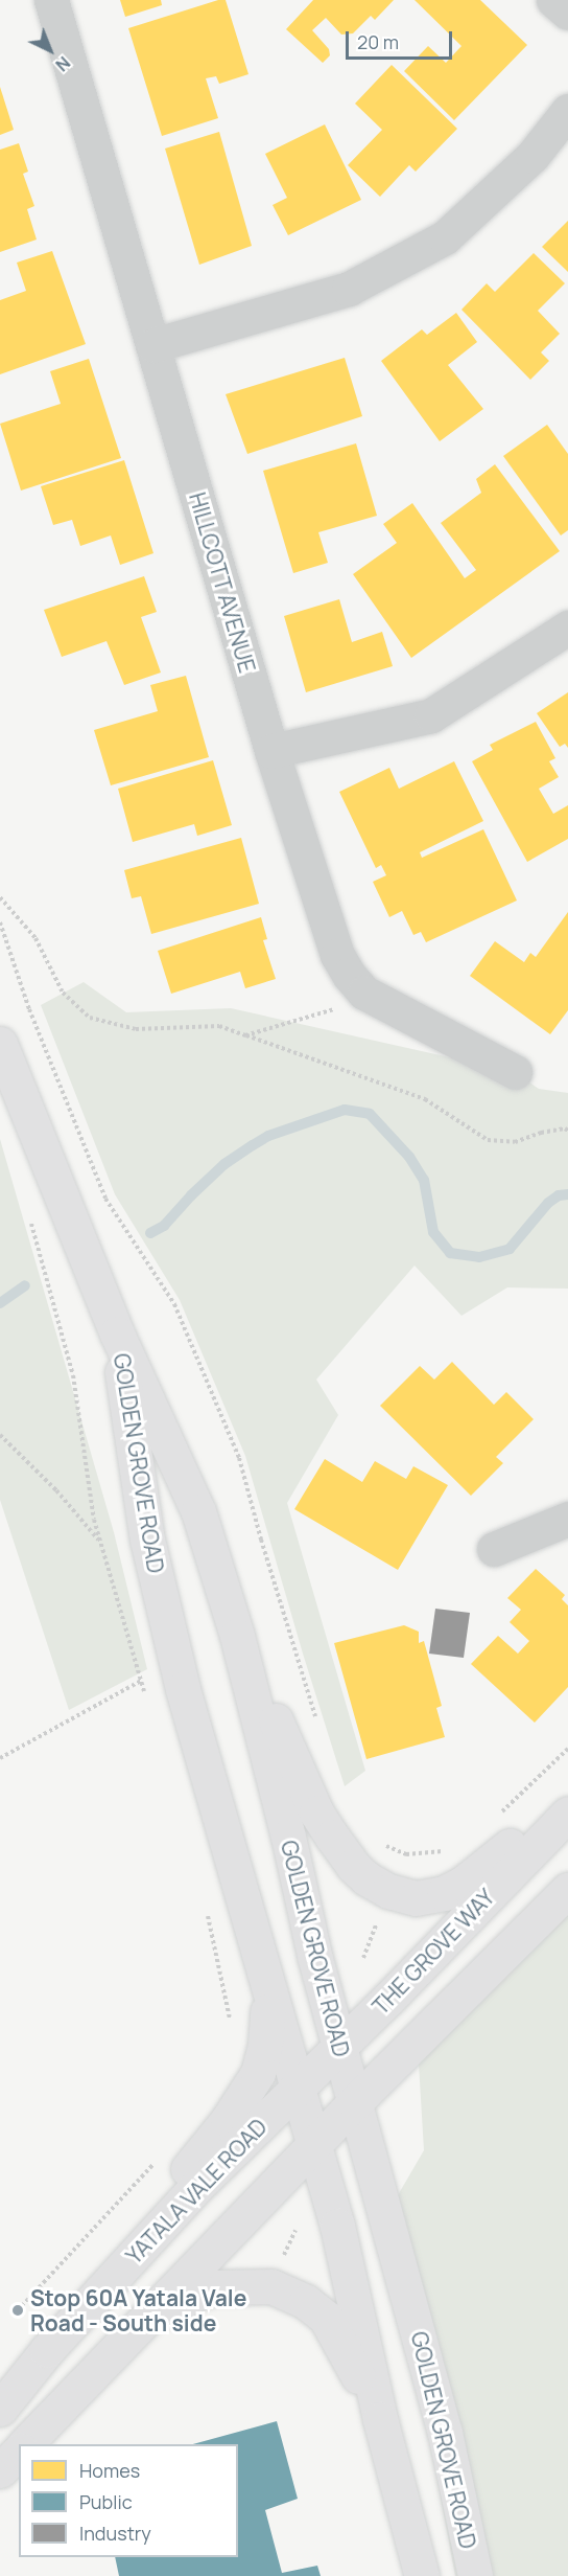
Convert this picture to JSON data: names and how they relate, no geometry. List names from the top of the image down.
{
  "streets": {
    "main road": ["GOLDEN GROVE ROAD", "THE GROVE WAY", "YATALA VALE ROAD"],
    "street": ["HILLCOTT AVENUE"]
  },
  "crossings": [
    ["GOLDEN GROVE ROAD", "THE GROVE WAY"],
    ["GOLDEN GROVE ROAD", "YATALA VALE ROAD"],
    ["THE GROVE WAY", "YATALA VALE ROAD"]
  ],
  "places": ["Stop 60A Yatala Vale Road - South side"],
  "legend": ["Homes", "Public", "Industry"],
  "scale_bar": "20 m",
  "north": "bottom right"
}
